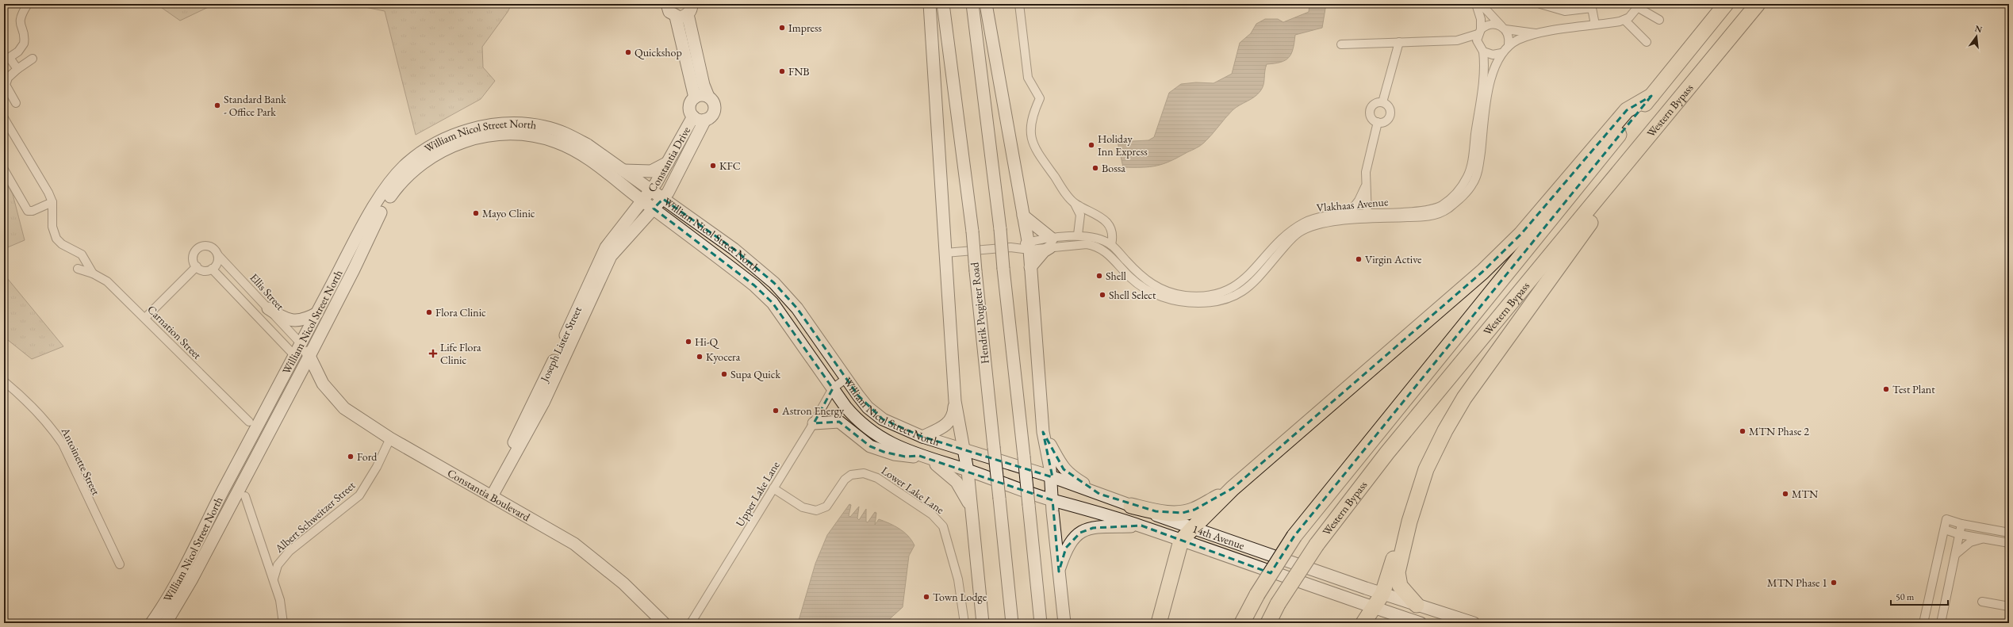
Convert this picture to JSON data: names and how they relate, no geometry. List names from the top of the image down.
{
  "streets": {
    "highway": ["Western Bypass"],
    "main road": [
      "William Nicol Street North",
      "Constantia Drive",
      "Hendrik Potgieter Road",
      "Joseph Lister Street",
      "Constantia Boulevard",
      "14th Avenue"
    ],
    "street": [
      "Vlakhaas Avenue",
      "Ellis Street",
      "Carnation Street",
      "Antoinette Street",
      "Lower Lake Lane",
      "Upper Lake Lane",
      "Albert Schweitzer Street"
    ]
  },
  "crossings": [
    ["William Nicol Street North", "Constantia Drive"],
    ["William Nicol Street North", "Ellis Street"],
    ["William Nicol Street North", "Joseph Lister Street"],
    ["William Nicol Street North", "Upper Lake Lane"],
    ["William Nicol Street North", "Constantia Boulevard"],
    ["William Nicol Street North", "14th Avenue"],
    ["Constantia Drive", "Joseph Lister Street"],
    ["Ellis Street", "Constantia Boulevard"],
    ["Joseph Lister Street", "Constantia Boulevard"],
    ["Lower Lake Lane", "Upper Lake Lane"],
    ["Constantia Boulevard", "Albert Schweitzer Street"]
  ],
  "places": {
    "other": [
      "Impress",
      "Quickshop",
      "FNB",
      "Standard Bank - Office Park",
      "Holiday Inn Express",
      "KFC",
      "Bossa",
      "Mayo Clinic",
      "Virgin Active",
      "Shell",
      "Shell Select",
      "Flora Clinic",
      "Hi-Q",
      "Kyocera",
      "Supa Quick",
      "Test Plant",
      "Astron Energy",
      "MTN Phase 2",
      "Ford",
      "MTN",
      "MTN Phase 1",
      "Town Lodge"
    ],
    "health": ["Life Flora Clinic"]
  },
  "scale_bar": "50 m",
  "north": "top"
}
